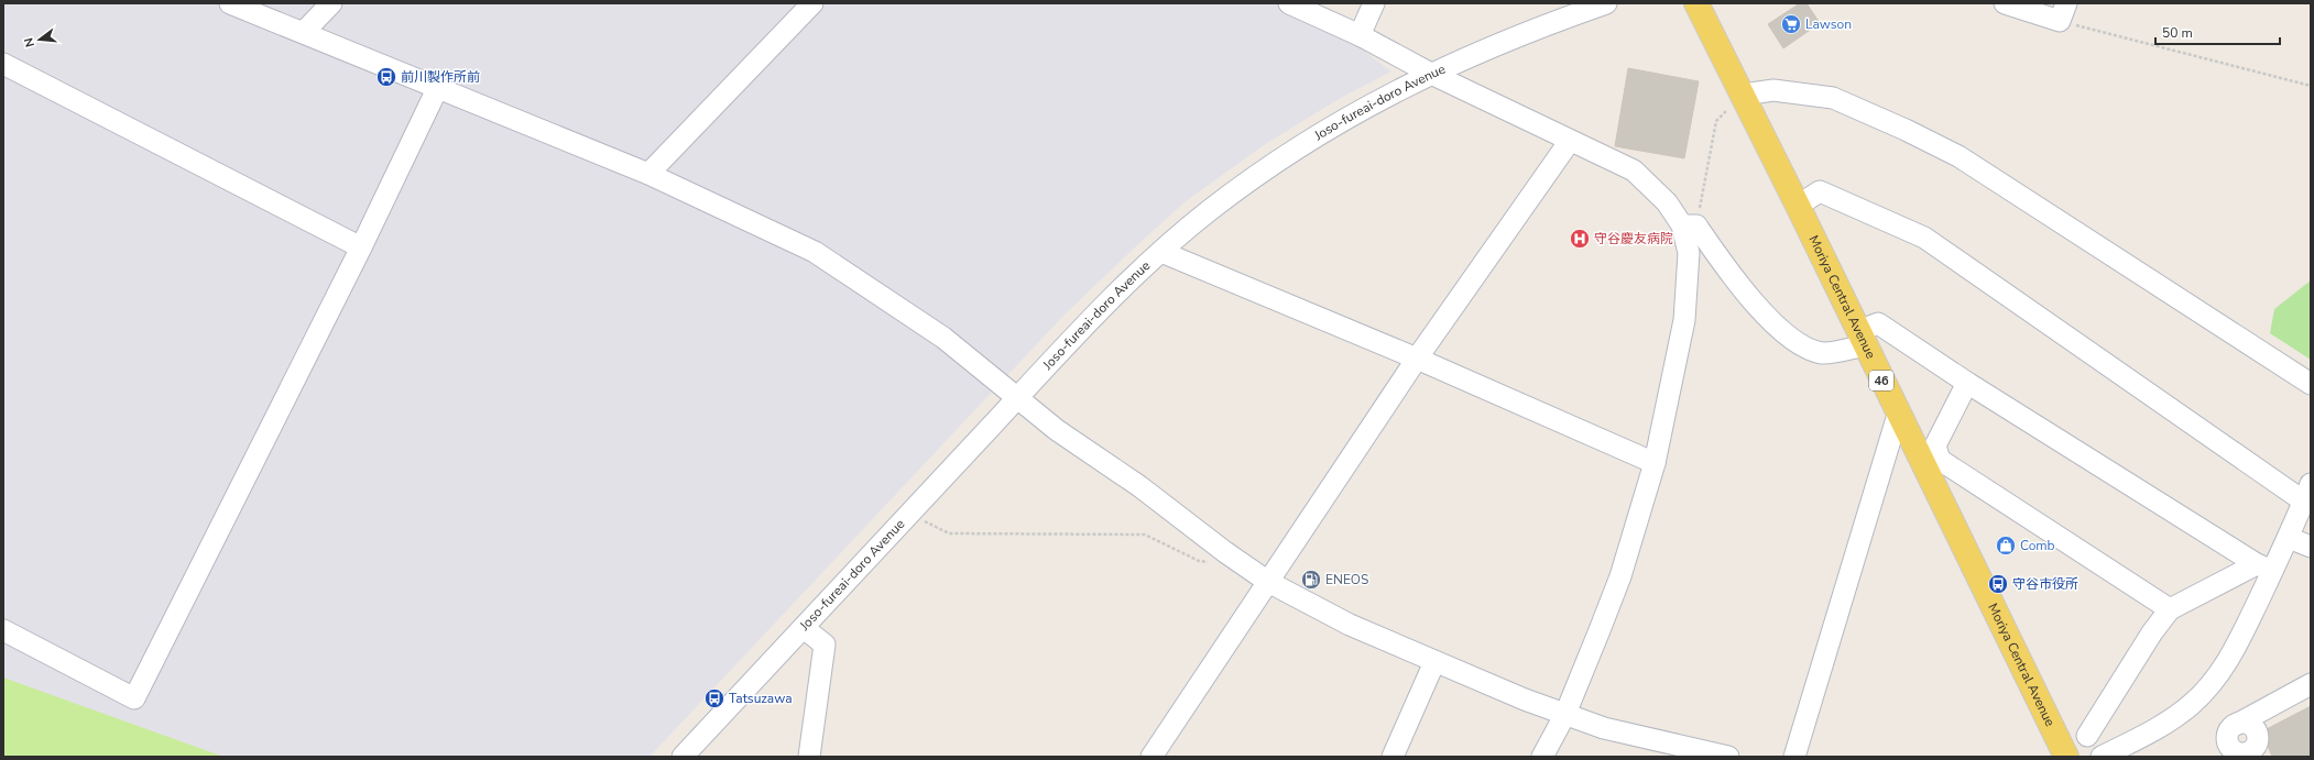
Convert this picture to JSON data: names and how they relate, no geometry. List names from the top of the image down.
{
  "streets": {
    "main road": ["Moriya Central Avenue", "46"],
    "street": ["Joso-fureai-doro Avenue"]
  },
  "places": {
    "supermarket": ["Lawson"],
    "bus stop": ["前川製作所前", "守谷市役所", "Tatsuzawa"],
    "hospital": ["守谷慶友病院"],
    "shop": ["Comb"],
    "fuel station": ["ENEOS"]
  },
  "scale_bar": "50 m",
  "north": "left"
}
